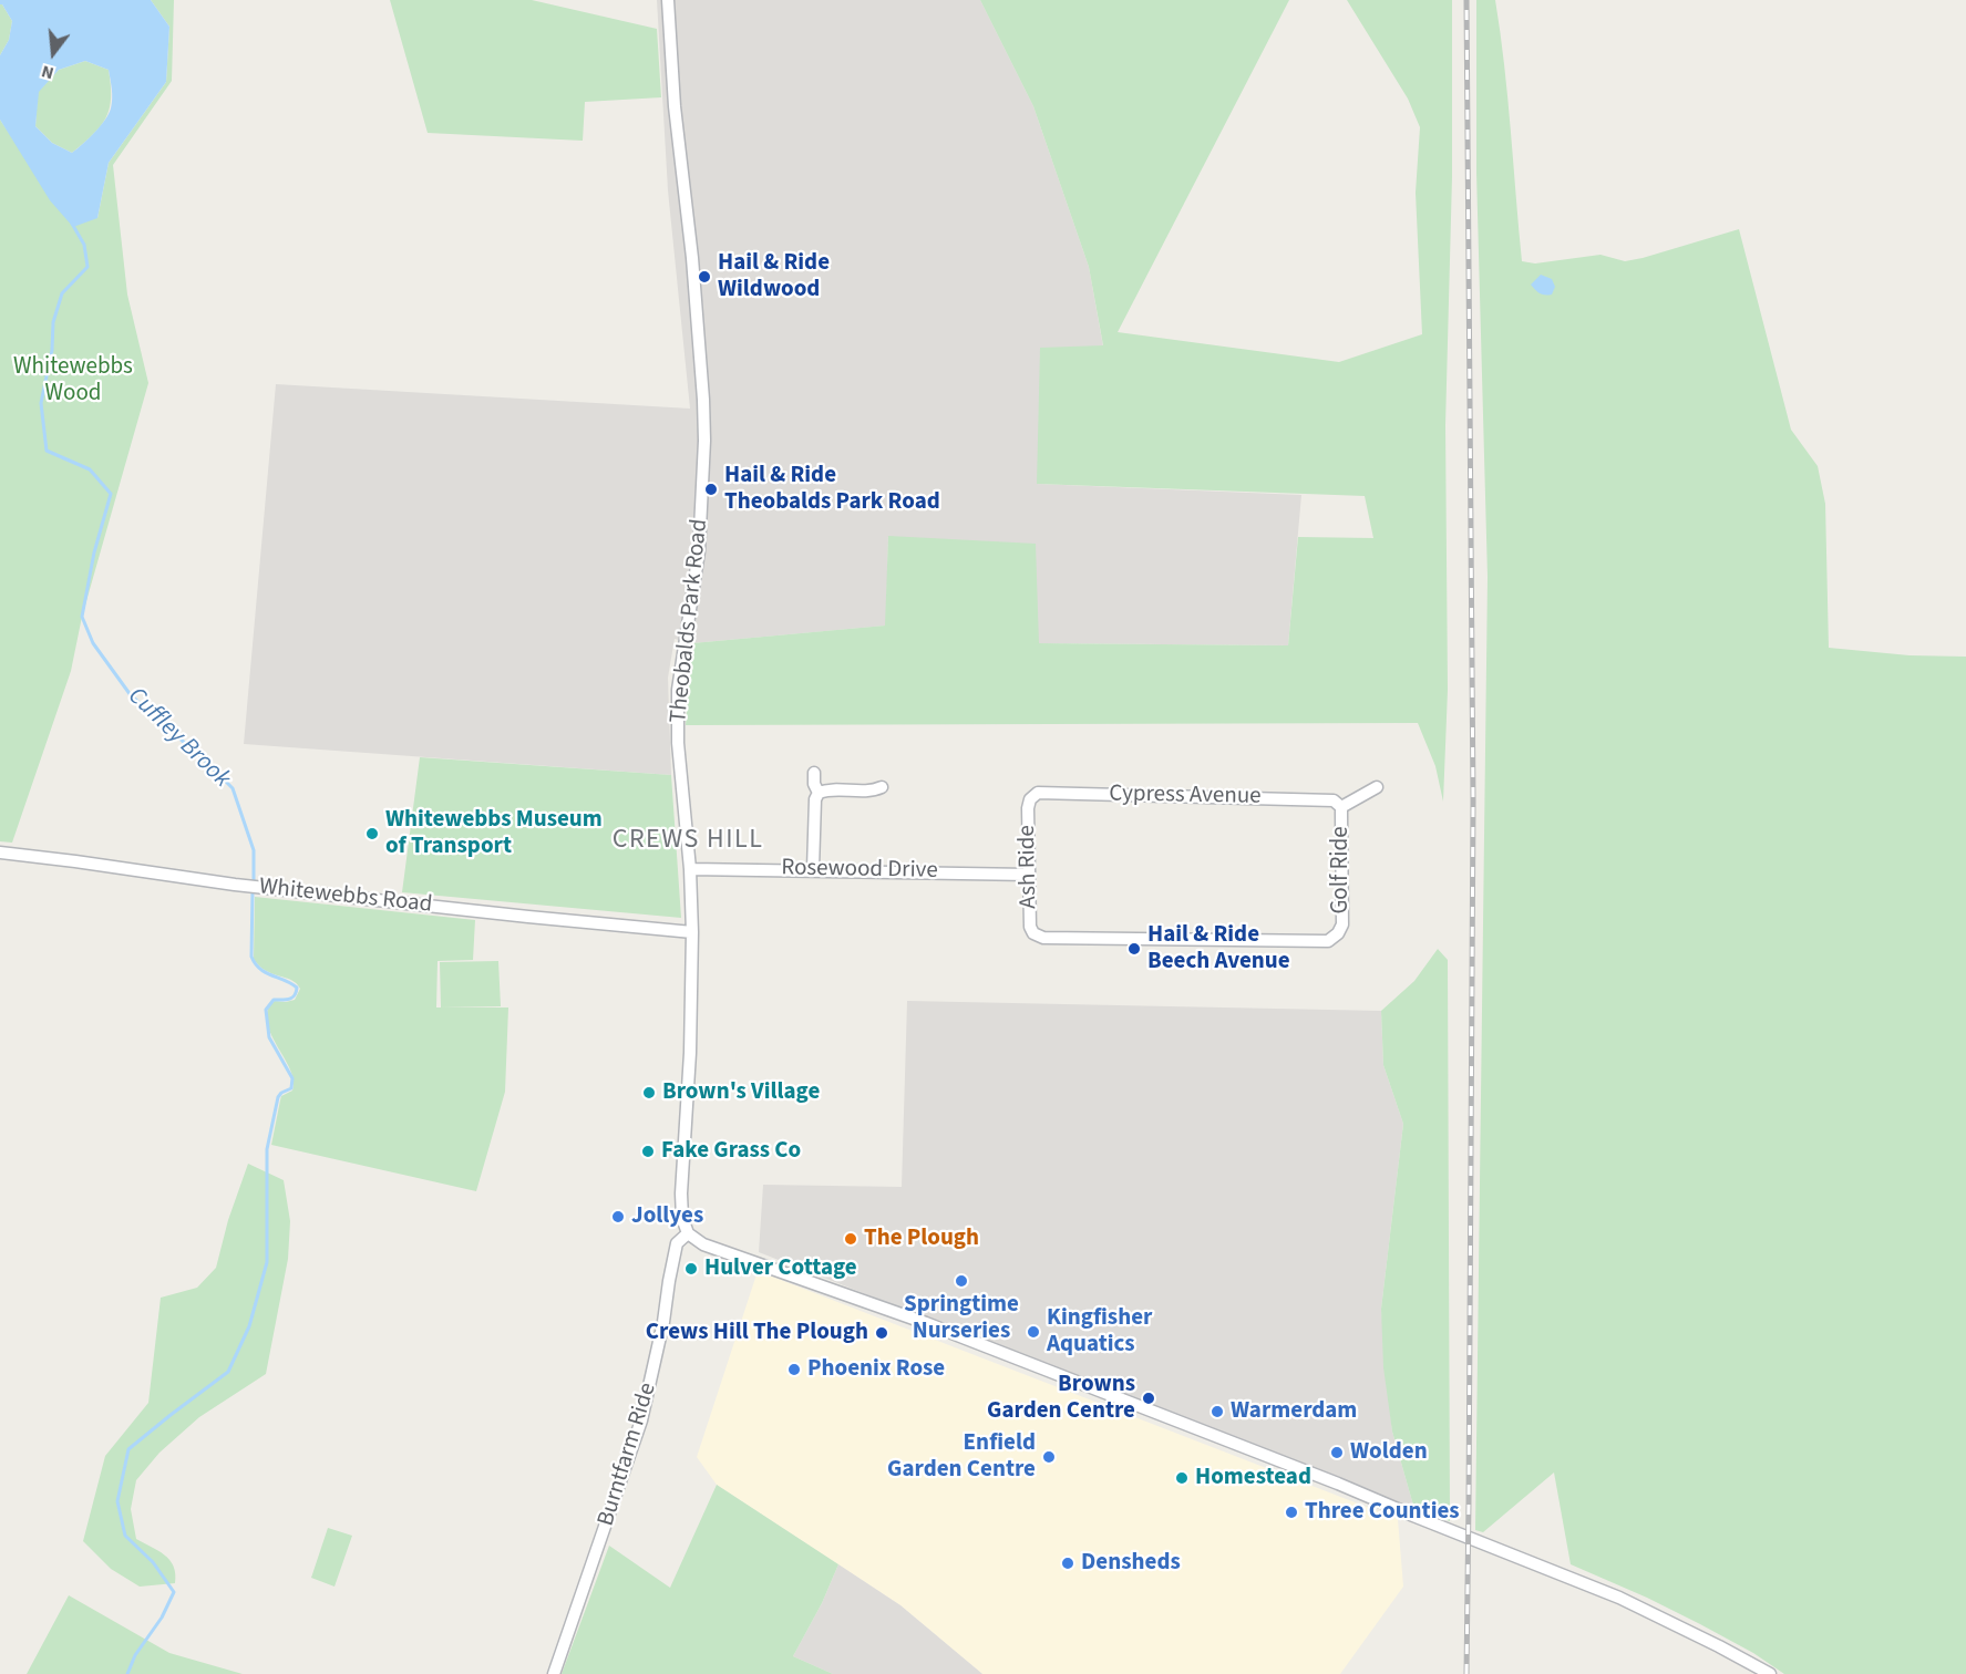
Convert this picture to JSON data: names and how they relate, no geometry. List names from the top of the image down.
{
  "streets": {
    "street": [
      "Theobalds Park Road",
      "Cypress Avenue",
      "Ash Ride",
      "Rosewood Drive",
      "Golf Ride",
      "Whitewebbs Road",
      "Burntfarm Ride"
    ]
  },
  "crossings": [
    ["Theobalds Park Road", "Rosewood Drive"],
    ["Theobalds Park Road", "Whitewebbs Road"],
    ["Theobalds Park Road", "Burntfarm Ride"],
    ["Cypress Avenue", "Ash Ride"],
    ["Cypress Avenue", "Golf Ride"],
    ["Ash Ride", "Rosewood Drive"],
    ["Ash Ride", "Golf Ride"]
  ],
  "districts": ["CREWS HILL"],
  "water": ["Cuffley Brook"],
  "parks": ["Whitewebbs Wood"],
  "places": [
    "Hail & Ride Wildwood",
    "Hail & Ride Theobalds Park Road",
    "Whitewebbs Museum of Transport",
    "Hail & Ride Beech Avenue",
    "Brown's Village",
    "Fake Grass Co",
    "Jollyes",
    "The Plough",
    "Hulver Cottage",
    "Springtime Nurseries",
    "Kingfisher Aquatics",
    "Crews Hill The Plough",
    "Phoenix Rose",
    "Browns Garden Centre",
    "Warmerdam",
    "Wolden",
    "Enfield Garden Centre",
    "Homestead",
    "Three Counties",
    "Densheds"
  ],
  "north": "bottom"
}
